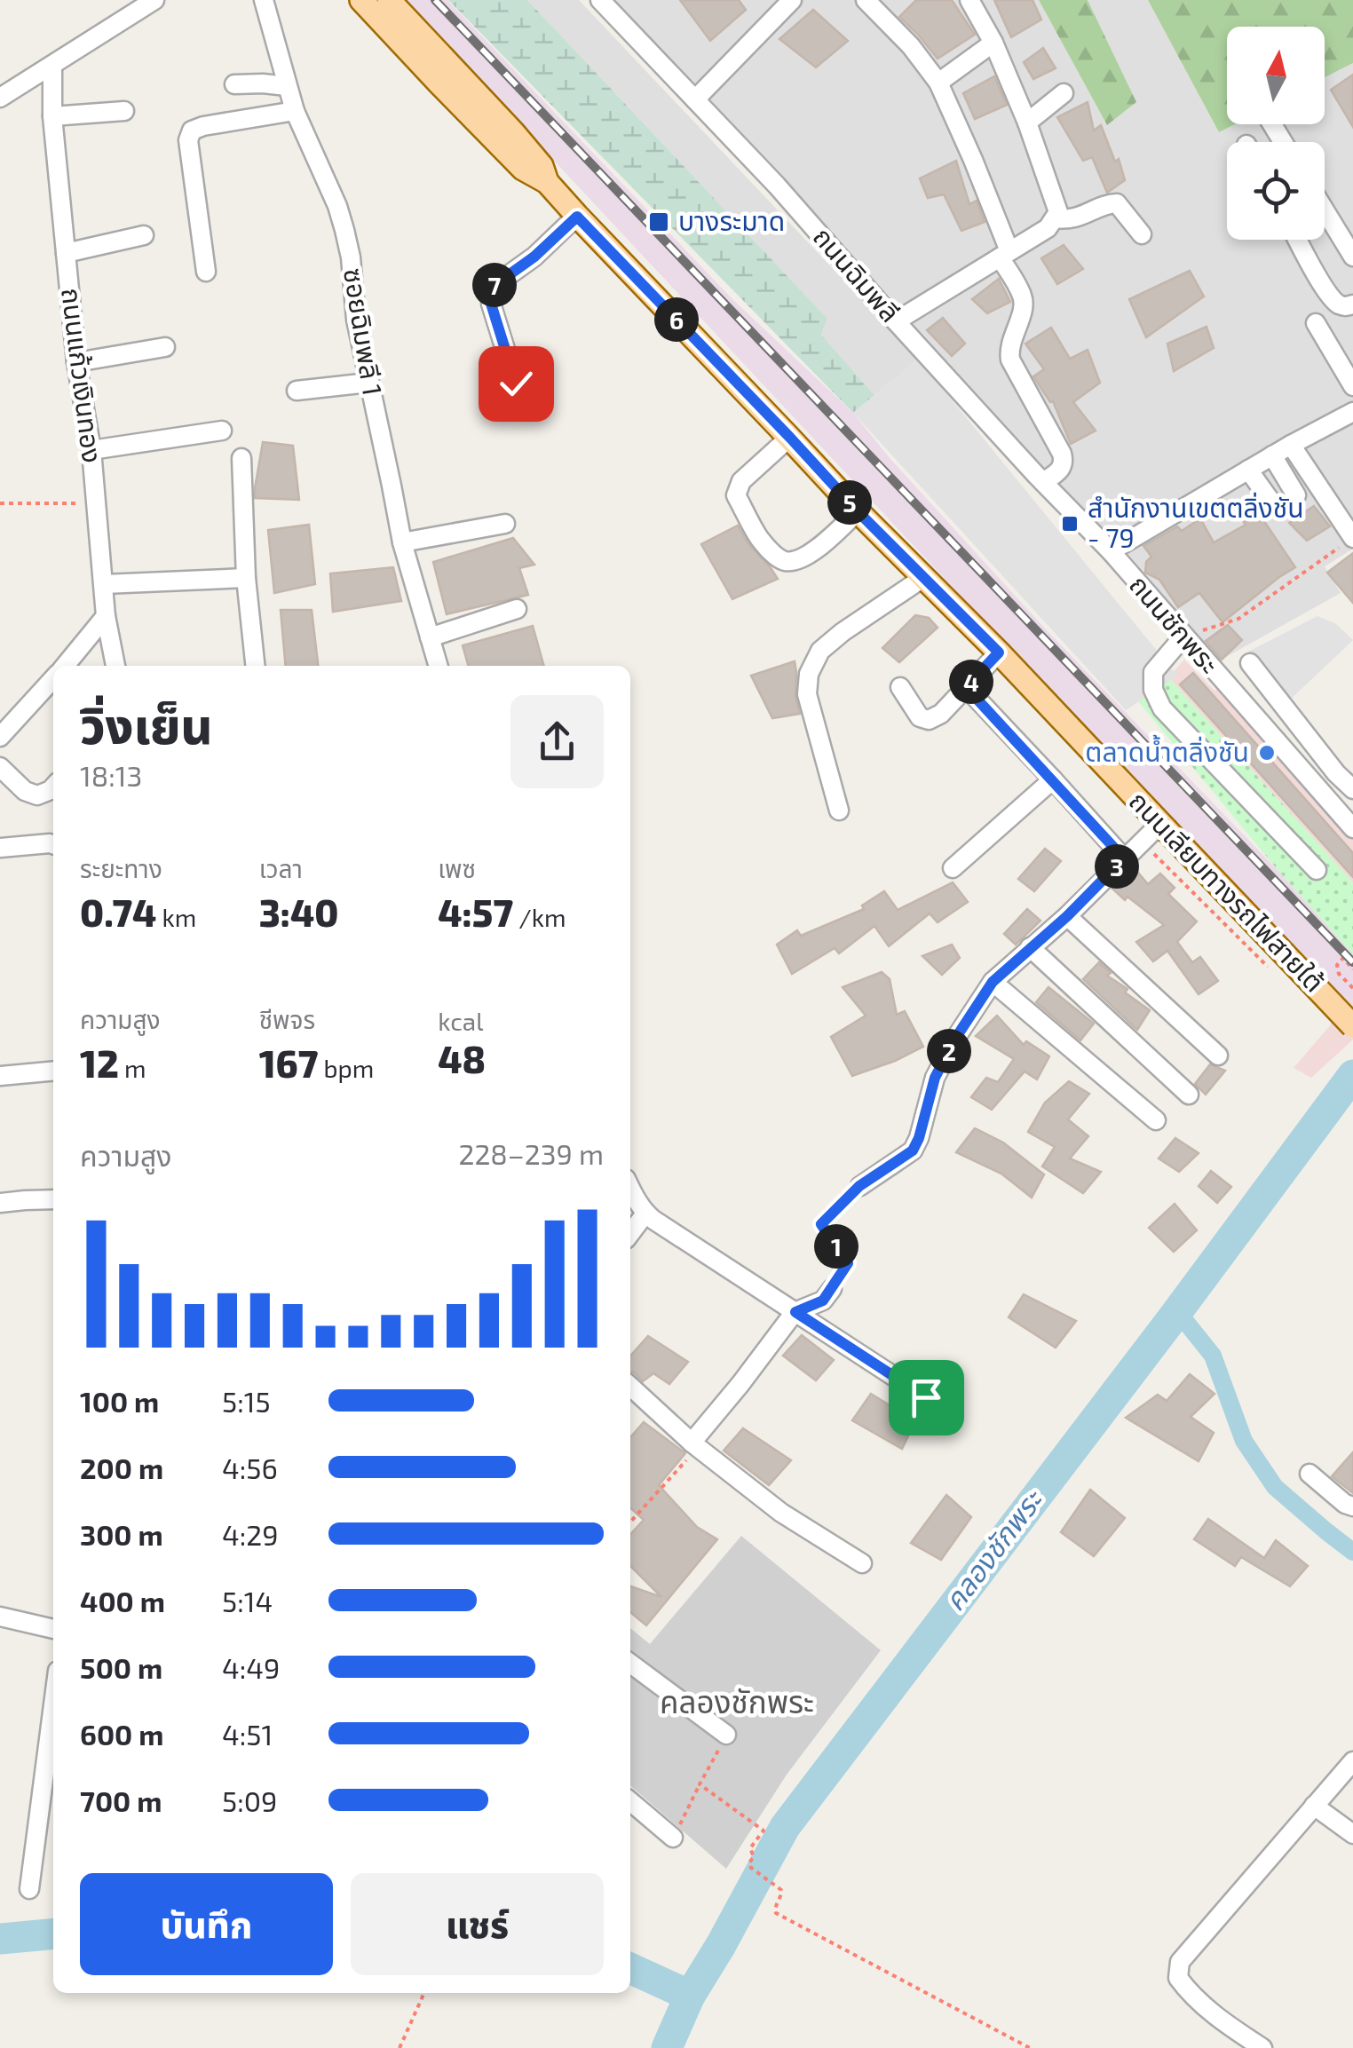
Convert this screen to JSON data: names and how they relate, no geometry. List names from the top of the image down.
{
  "streets": {
    "main road": ["ถนนเลียบทางรถไฟสายใต้"],
    "street": [
      "ถนนฉิมพลี",
      "ซอยฉิมพลี 1",
      "ถนนแก้วเงินทอง",
      "ถนนชักพระ"
    ]
  },
  "crossings": [
    ["ถนนฉิมพลี", "ถนนชักพระ"]
  ],
  "districts": ["คลองชักพระ"],
  "water": ["คลองชักพระ"],
  "places": {
    "transit": ["บางระมาด", "สำนักงานเขตตลิ่งชัน - 79"],
    "other": ["ตลาดน้ำตลิ่งชัน"]
  },
  "north": "top",
  "page": {
    "pins": [
      "7",
      "6",
      "5",
      "4",
      "3",
      "2",
      "1"
    ],
    "heading": ["วิ่งเย็น", "18:13"],
    "stats": [
      ["ระยะทาง", "0.74 km"],
      ["เวลา", "3:40"],
      ["เพซ", "4:57 /km"],
      ["ความสูง", "12 m"],
      ["ชีพจร", "167 bpm"],
      ["kcal", "48"]
    ],
    "chart": ["ความสูง", "228–239 m"],
    "list": [
      {
        "name": "100 m",
        "note": "5:15"
      },
      {
        "name": "200 m",
        "note": "4:56"
      },
      {
        "name": "300 m",
        "note": "4:29"
      },
      {
        "name": "400 m",
        "note": "5:14"
      },
      {
        "name": "500 m",
        "note": "4:49"
      },
      {
        "name": "600 m",
        "note": "4:51"
      },
      {
        "name": "700 m",
        "note": "5:09"
      }
    ],
    "buttons": ["บันทึก", "แชร์"]
  }
}
